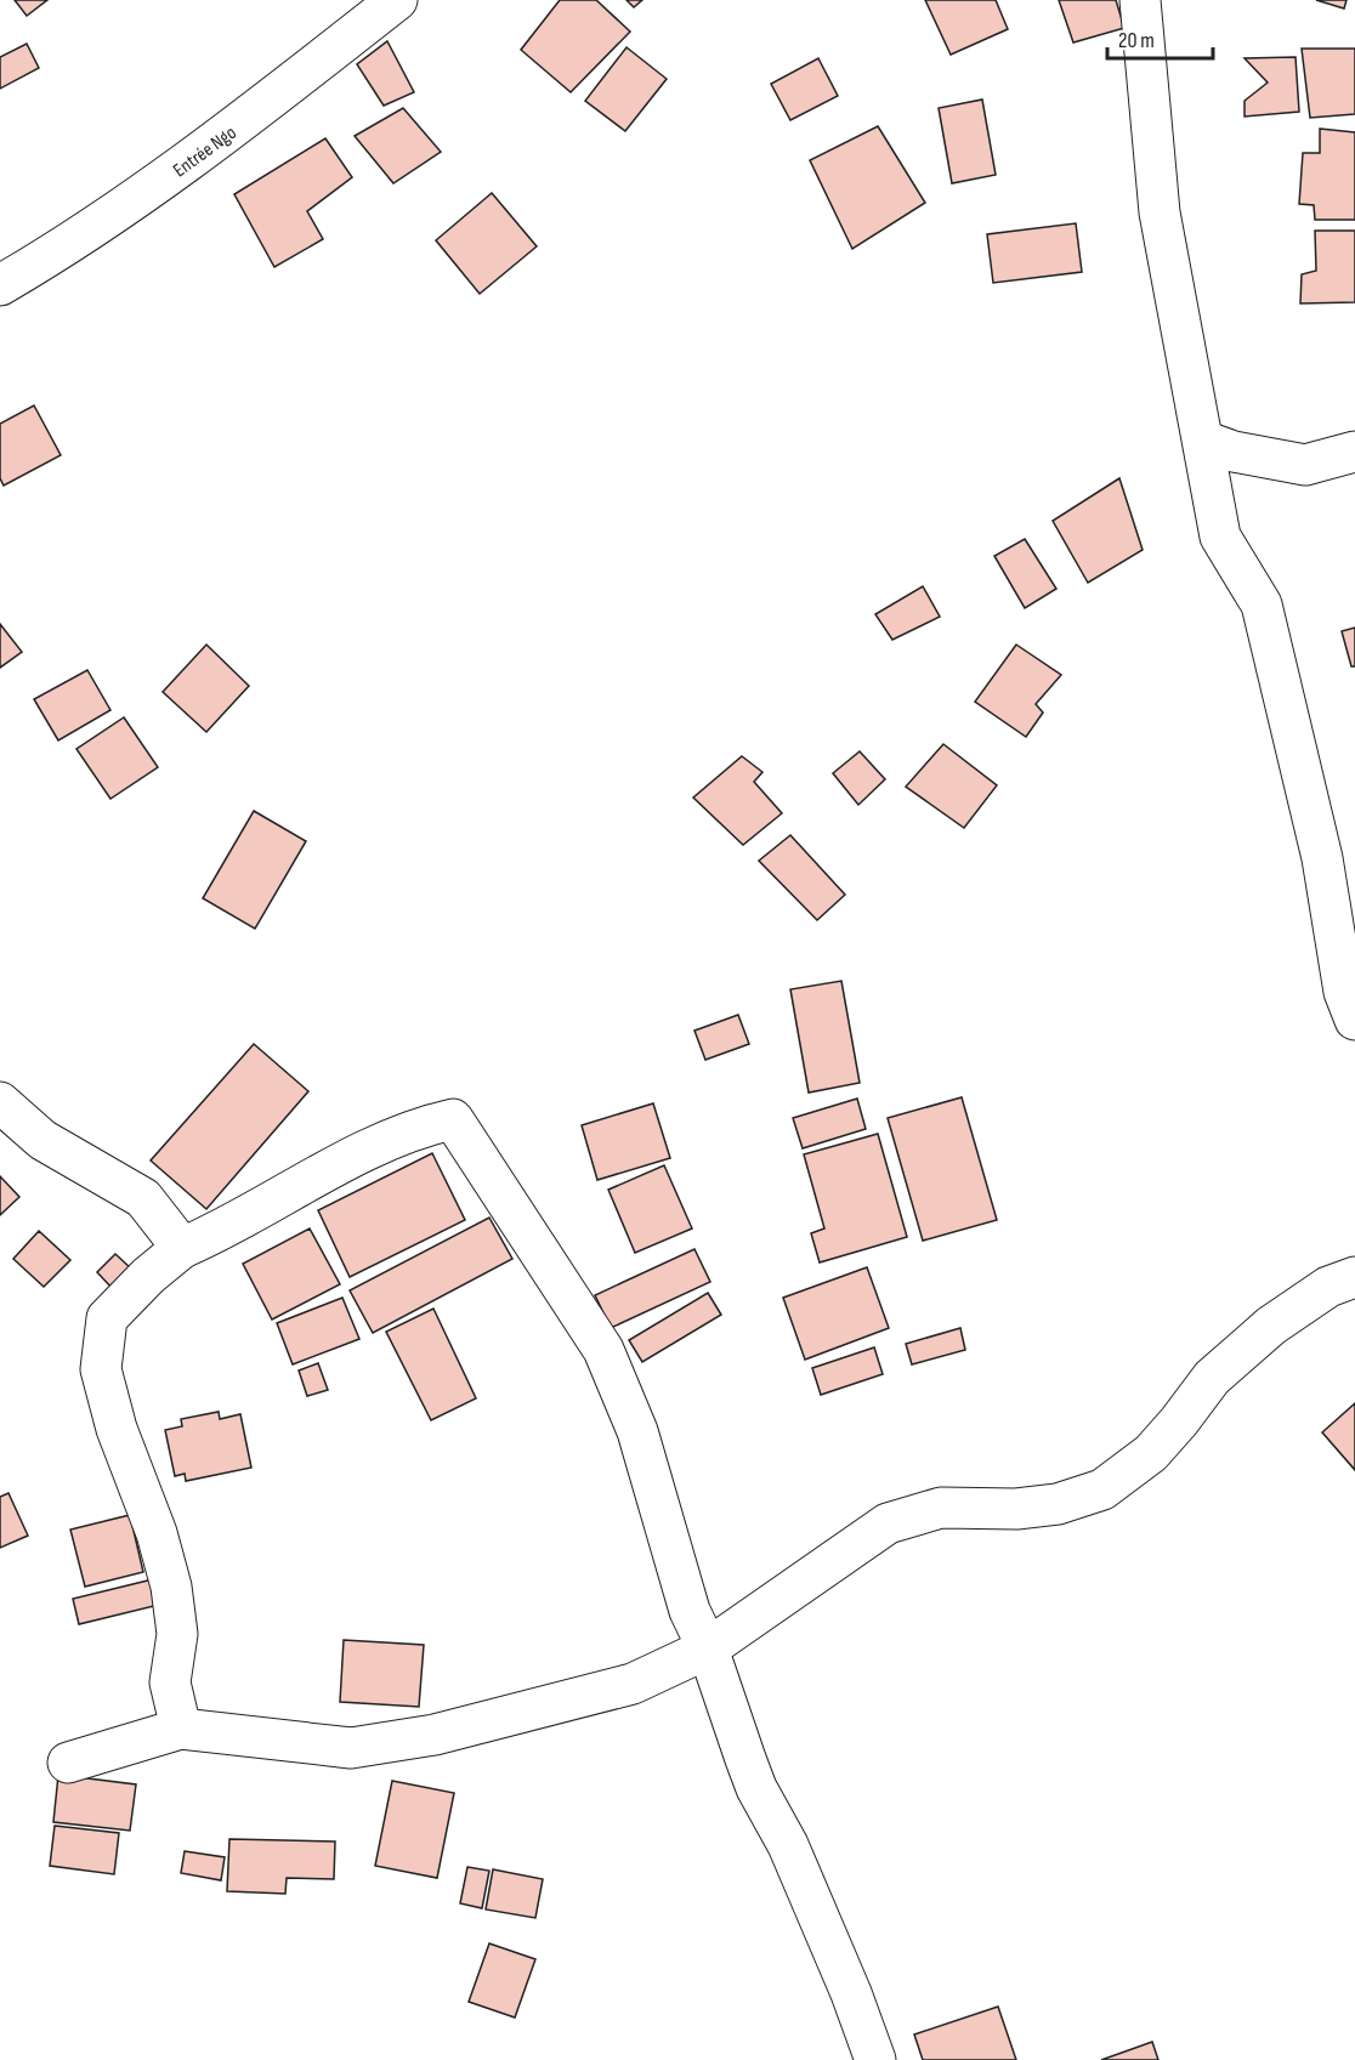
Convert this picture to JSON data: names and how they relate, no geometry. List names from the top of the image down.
{
  "streets": {
    "street": ["Entrée Ngo"]
  },
  "scale_bar": "20 m"
}
